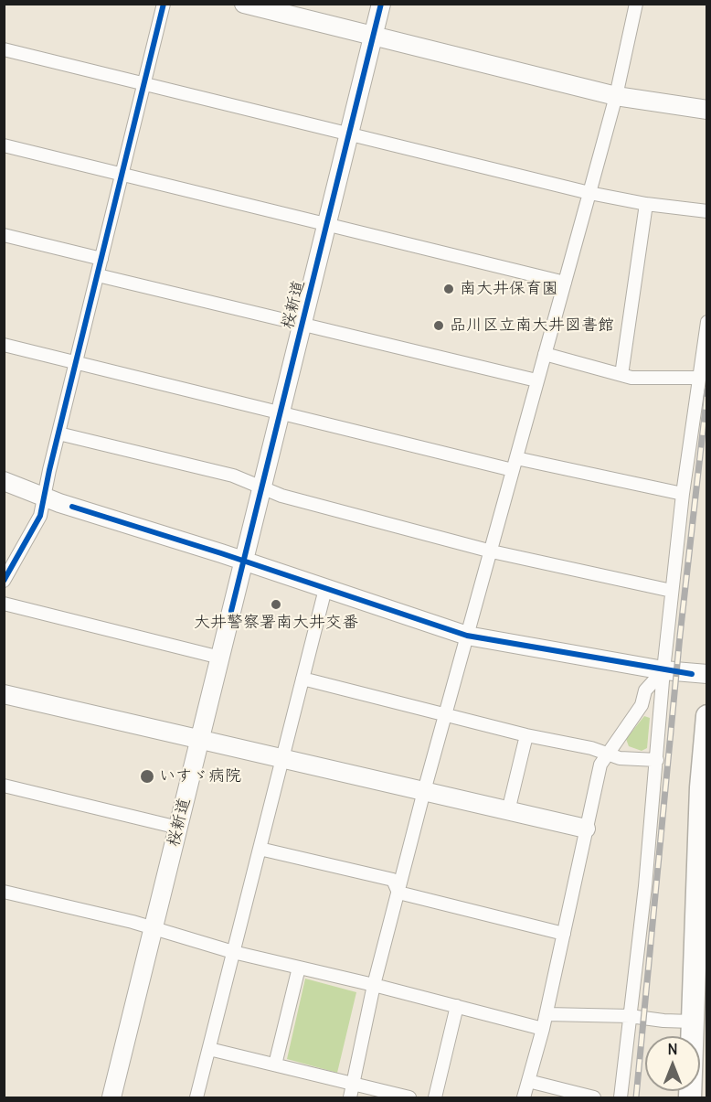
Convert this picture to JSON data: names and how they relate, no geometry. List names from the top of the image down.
{
  "streets": {
    "street": ["桜新道"]
  },
  "places": [
    "南大井保育園",
    "品川区立南大井図書館",
    "大井警察署南大井交番",
    "いすゞ病院"
  ],
  "north": "top"
}
